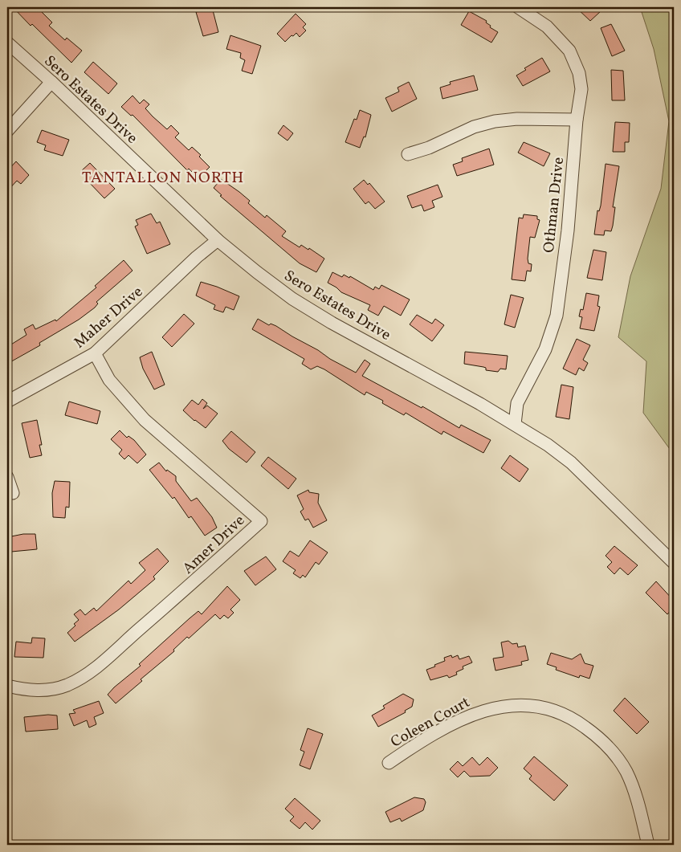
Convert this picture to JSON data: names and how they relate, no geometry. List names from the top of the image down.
{
  "streets": {
    "street": [
      "Sero Estates Drive",
      "Othman Drive",
      "Maher Drive",
      "Amer Drive",
      "Coleen Court"
    ]
  },
  "crossings": [
    ["Sero Estates Drive", "Othman Drive"],
    ["Sero Estates Drive", "Maher Drive"],
    ["Maher Drive", "Amer Drive"]
  ],
  "districts": ["TANTALLON NORTH"]
}
